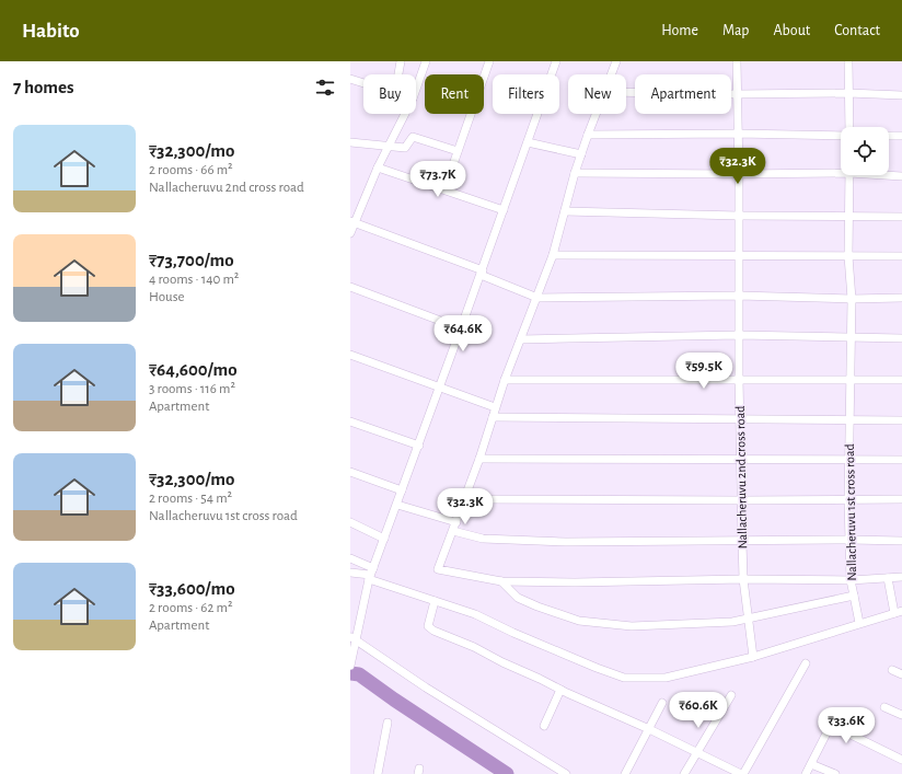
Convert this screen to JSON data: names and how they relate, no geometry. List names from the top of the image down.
{
  "streets": {
    "street": ["Nallacheruvu 2nd cross road", "Nallacheruvu 1st cross road"]
  },
  "crossings": [
    ["Nallacheruvu 2nd cross road", "Nallacheruvu 1st cross road"]
  ],
  "page": {
    "header": "Habito",
    "nav": [
      "Home",
      "Map",
      "About",
      "Contact"
    ],
    "heading": "7 homes",
    "chip": [
      "Buy",
      "Rent",
      "Filters",
      "New",
      "Apartment"
    ],
    "list": [
      {
        "name": "₹32,300/mo",
        "note": "2 rooms · 66 m² · Nallacheruvu 2nd cross road"
      },
      {
        "name": "₹73,700/mo",
        "note": "4 rooms · 140 m² · House"
      },
      {
        "name": "₹64,600/mo",
        "note": "3 rooms · 116 m² · Apartment"
      },
      {
        "name": "₹32,300/mo",
        "note": "2 rooms · 54 m² · Nallacheruvu 1st cross road"
      },
      {
        "name": "₹33,600/mo",
        "note": "2 rooms · 62 m² · Apartment"
      }
    ],
    "price": [
      "₹32.3K",
      "₹73.7K",
      "₹64.6K",
      "₹59.5K",
      "₹32.3K",
      "₹60.6K",
      "₹33.6K"
    ]
  }
}
